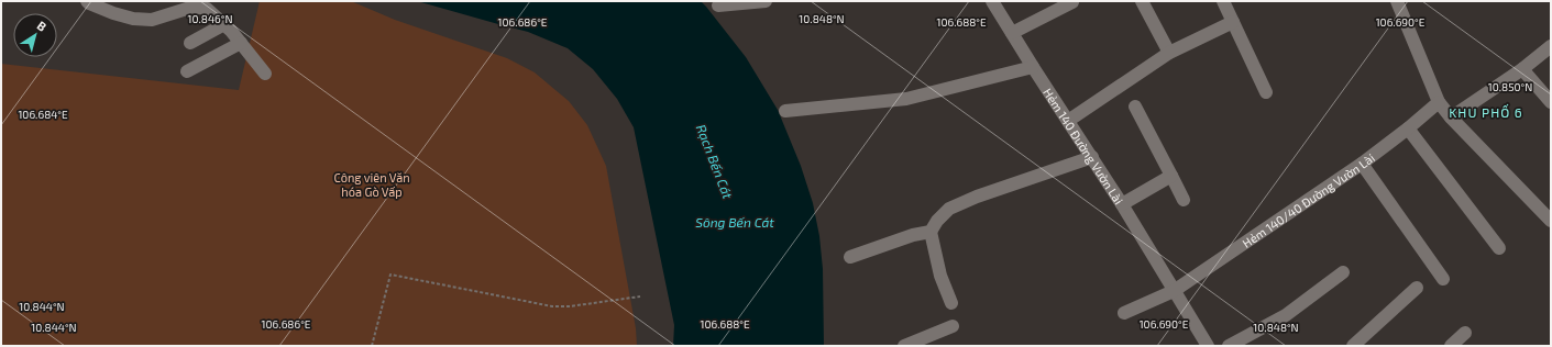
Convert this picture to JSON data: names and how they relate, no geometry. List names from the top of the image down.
{
  "streets": {
    "street": ["Hẻm 140 Đường Vườn Lài", "Hẻm 140/40 Đường Vườn Lài"]
  },
  "crossings": [
    ["Hẻm 140 Đường Vườn Lài", "Hẻm 140/40 Đường Vườn Lài"]
  ],
  "districts": ["KHU PHỐ 6"],
  "water": ["Rạch Bến Cát", "Sông Bến Cát"],
  "parks": ["Công viên Văn hóa Gò Vấp"],
  "north": "top right",
  "coordinates": [
    "10.848°N",
    "10.846°N",
    "106.686°E",
    "106.688°E",
    "106.690°E",
    "10.850°N",
    "106.684°E",
    "10.844°N"
  ]
}
